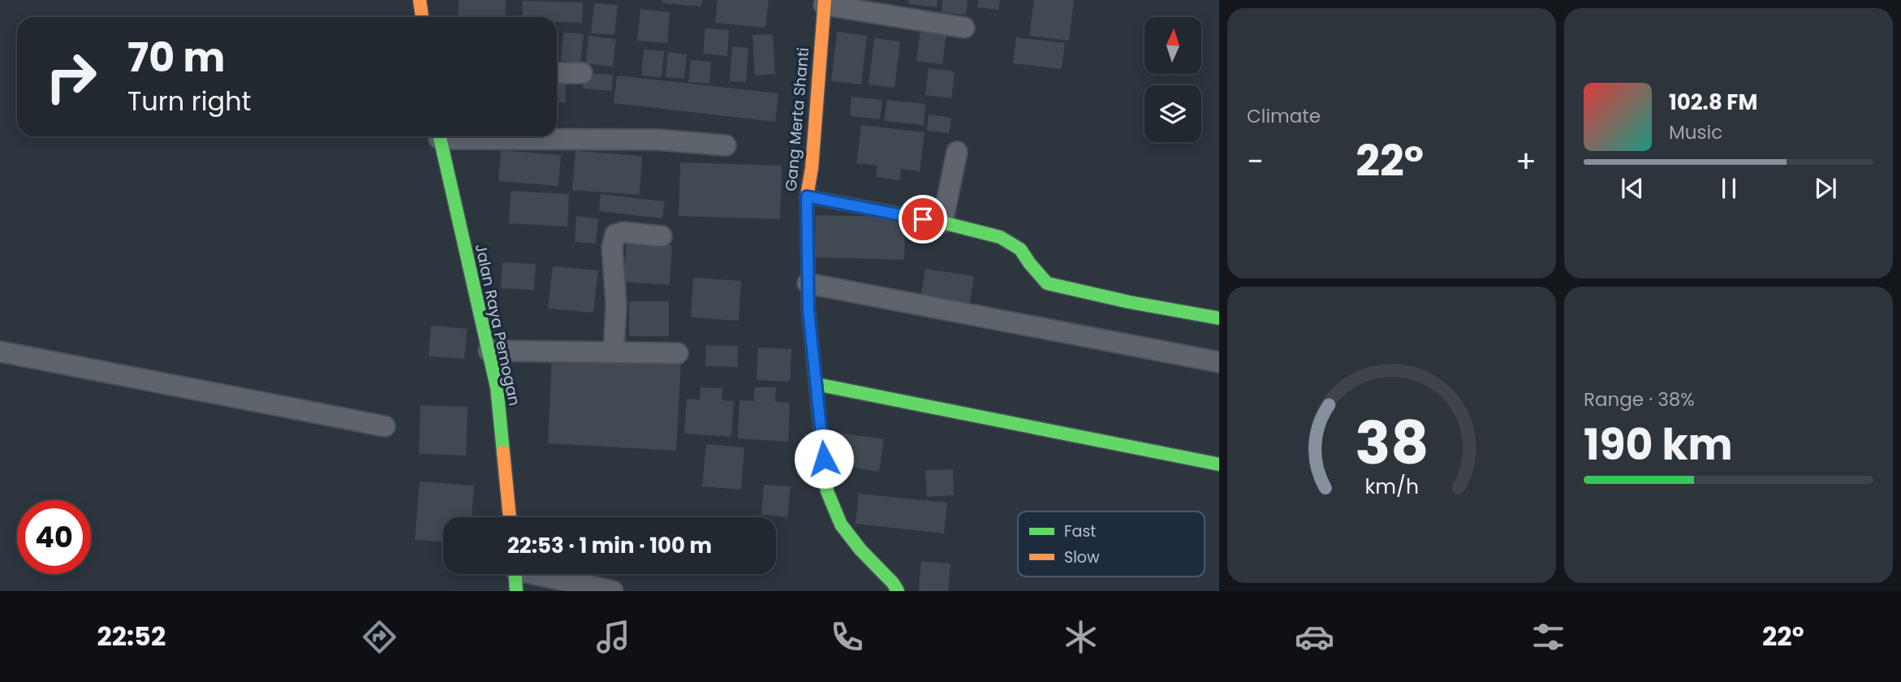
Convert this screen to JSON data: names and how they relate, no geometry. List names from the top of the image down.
{
  "streets": {
    "street": ["Gang Merta Shanti", "Jalan Raya Pemogan"]
  },
  "legend": ["Fast", "Slow"],
  "north": "top",
  "page": {
    "tile": [
      "Climate",
      ["Range · 38%", "190 km"]
    ],
    "turn": ["70 m", "Turn right"],
    "song": ["102.8 FM", "Music"],
    "heat": ["−", "22°", "+"],
    "limit": "40",
    "trip": "22:53 · 1 min · 100 m",
    "tabs": ["22:52", "22°"],
    "gauge": ["38", "km/h"]
  }
}
